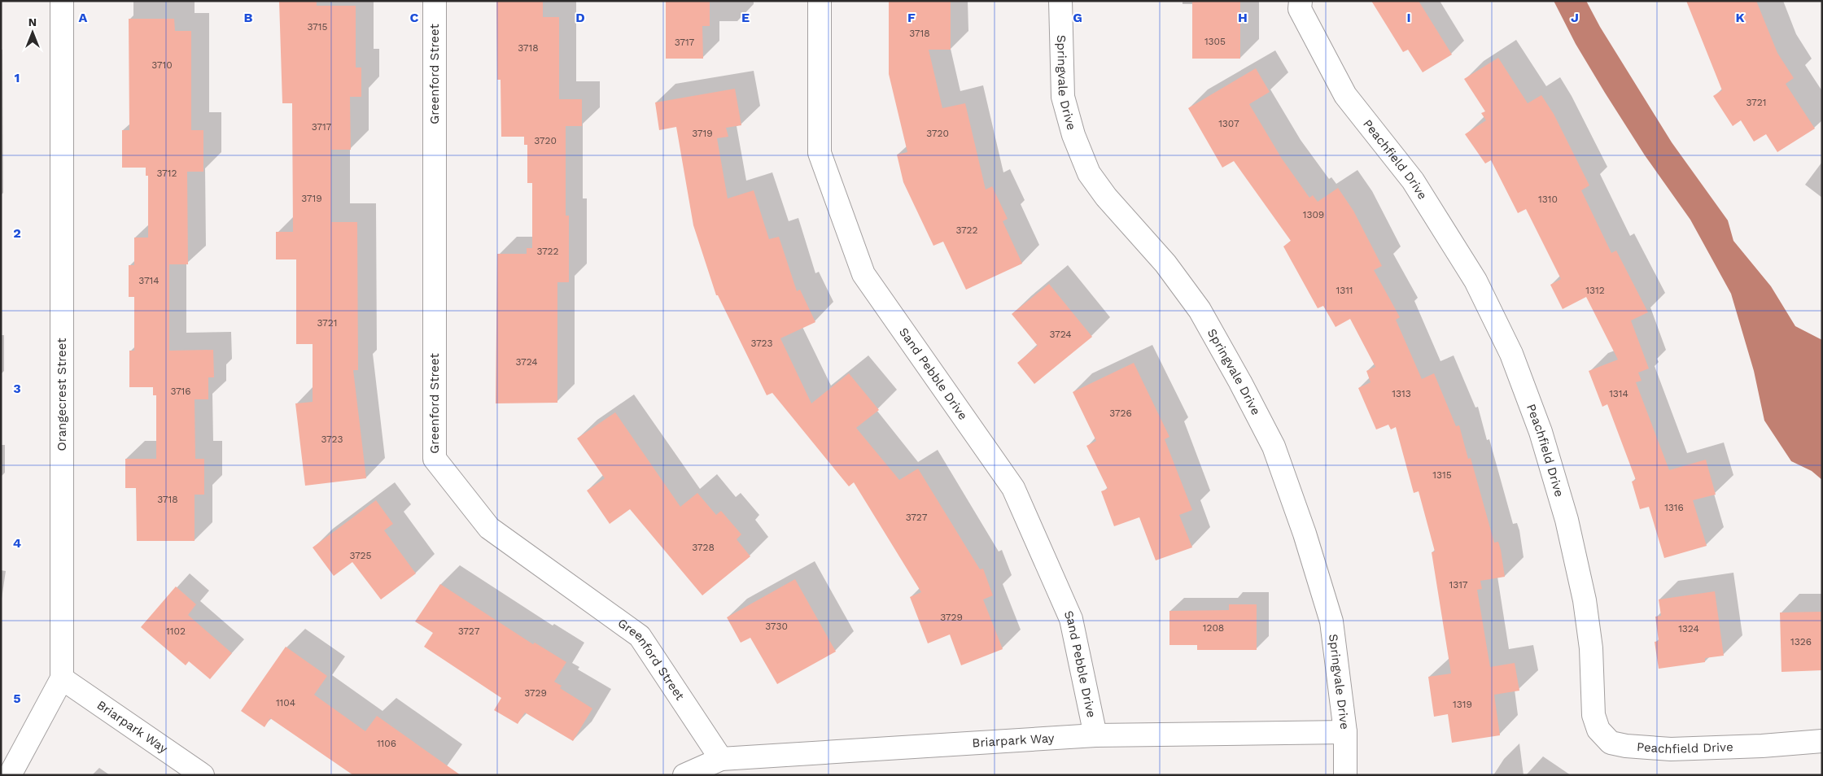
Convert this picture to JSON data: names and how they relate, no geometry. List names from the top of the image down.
{
  "streets": {
    "street": [
      "Greenford Street",
      "Springvale Drive",
      "Peachfield Drive",
      "Sand Pebble Drive",
      "Orangecrest Street",
      "Briarpark Way"
    ]
  },
  "crossings": [
    ["Greenford Street", "Briarpark Way"],
    ["Springvale Drive", "Briarpark Way"],
    ["Sand Pebble Drive", "Briarpark Way"],
    ["Orangecrest Street", "Briarpark Way"]
  ],
  "house_numbers": [
    "3715",
    "3718",
    "1305",
    "3717",
    "3718",
    "3710",
    "3721",
    "1307",
    "3717",
    "3719",
    "3720",
    "3720",
    "3712",
    "3719",
    "1310",
    "1309",
    "3722",
    "3722",
    "3714",
    "1311",
    "1312",
    "3721",
    "3724",
    "3723",
    "3724",
    "3716",
    "1313",
    "1314",
    "3726",
    "3723",
    "1315",
    "3718",
    "1316",
    "3727",
    "3728",
    "3725",
    "1317",
    "3729",
    "3730",
    "1208",
    "1324",
    "1102",
    "3727",
    "1326",
    "3729",
    "1104",
    "1319",
    "1106"
  ],
  "north": "top",
  "grid": {
    "columns": [
      "A",
      "B",
      "C",
      "D",
      "E",
      "F",
      "G",
      "H",
      "I",
      "J",
      "K"
    ],
    "rows": [
      "1",
      "2",
      "3",
      "4",
      "5"
    ]
  }
}
